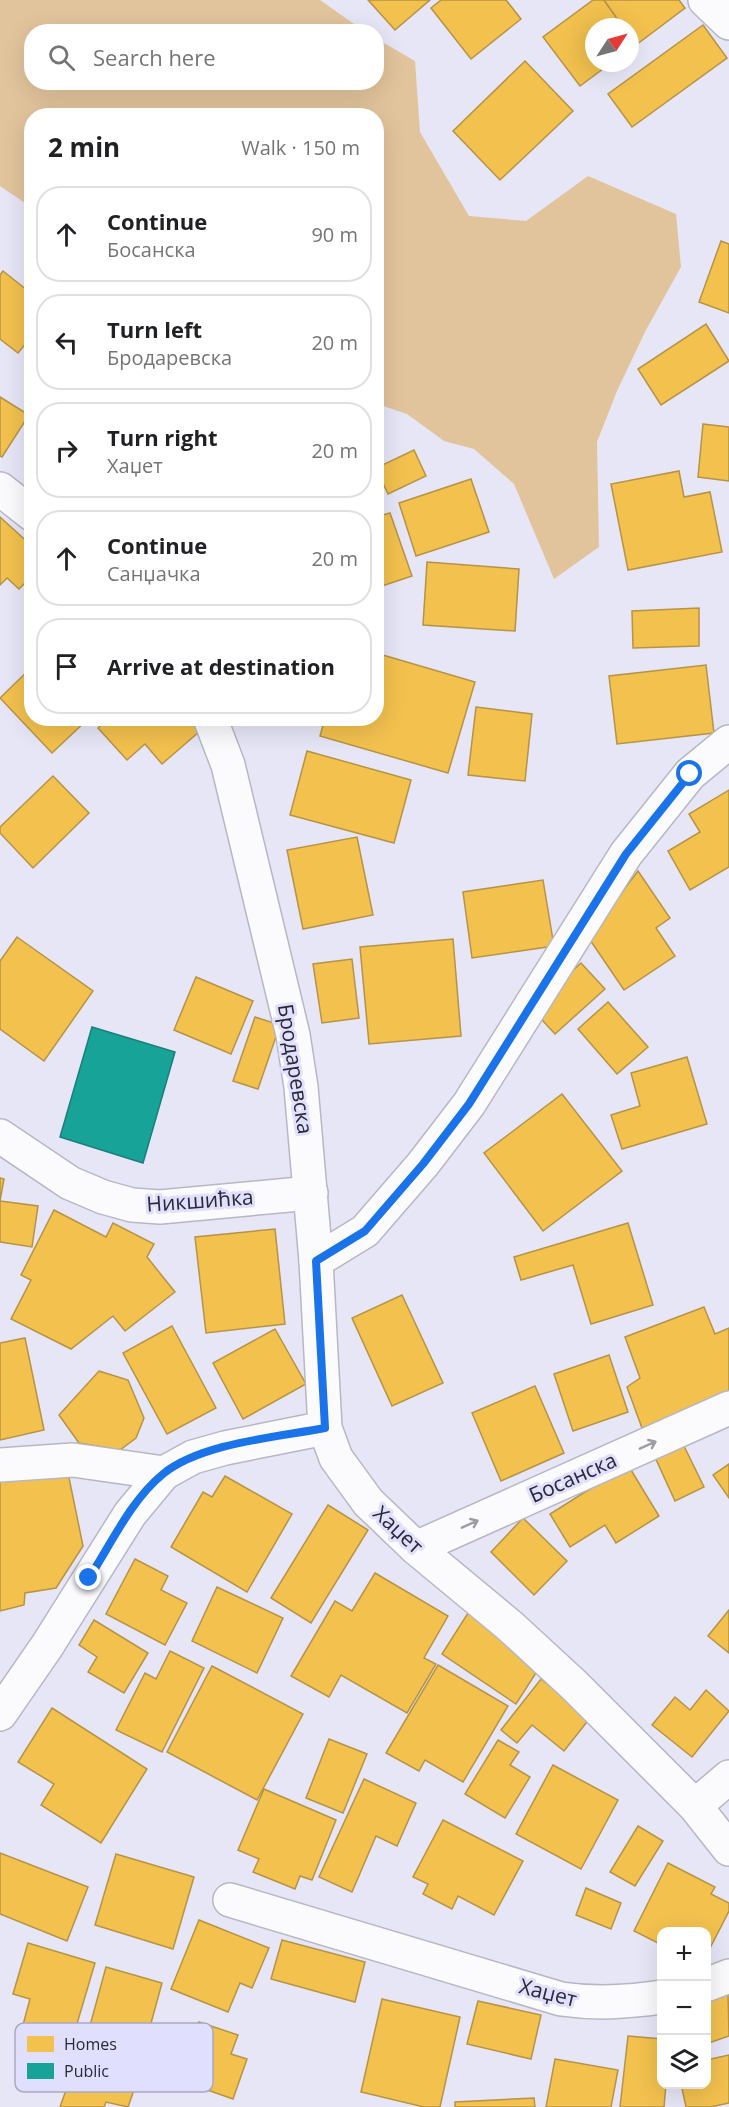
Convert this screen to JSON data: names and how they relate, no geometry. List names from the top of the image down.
{
  "streets": {
    "street": [
      "Бродаревска",
      "Никшићка",
      "Босанска",
      "Хаџет"
    ]
  },
  "crossings": [
    ["Бродаревска", "Никшићка"],
    ["Бродаревска", "Хаџет"],
    ["Босанска", "Хаџет"]
  ],
  "one_way": ["Босанска"],
  "legend": ["Homes", "Public"],
  "north": "top right",
  "page": {
    "search": "Search here",
    "heading": ["2 min", "Walk · 150 m"],
    "list": [
      ["Continue", "Босанска", "90 m"],
      ["Turn left", "Бродаревска", "20 m"],
      ["Turn right", "Хаџет", "20 m"],
      ["Continue", "Санџачка", "20 m"],
      "Arrive at destination"
    ],
    "map_buttons": ["+", "−"]
  }
}
